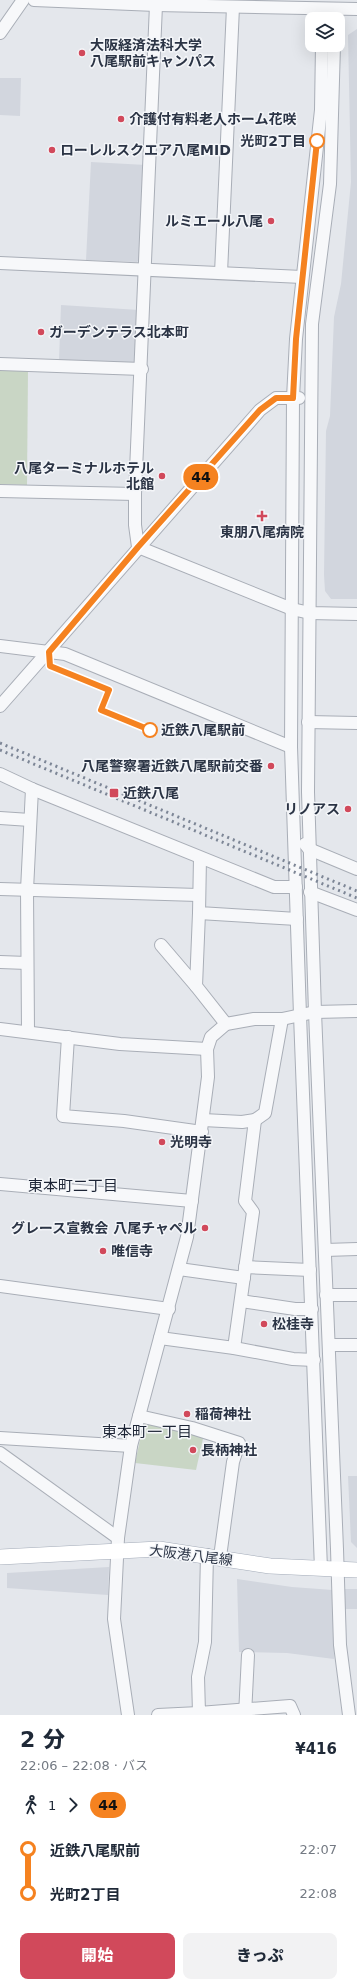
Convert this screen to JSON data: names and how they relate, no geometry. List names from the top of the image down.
{
  "streets": {
    "main road": ["大阪港八尾線"]
  },
  "districts": ["東本町二丁目", "東本町一丁目"],
  "places": {
    "other": [
      "大阪経済法科大学 八尾駅前キャンパス",
      "介護付有料老人ホーム花咲",
      "光町2丁目",
      "ローレルスクエア八尾MID",
      "ルミエール八尾",
      "ガーデンテラス北本町",
      "八尾ターミナルホテル 北館",
      "近鉄八尾駅前",
      "八尾警察署近鉄八尾駅前交番",
      "リノアス",
      "光明寺",
      "グレース宣教会 八尾チャペル",
      "唯信寺",
      "松桂寺",
      "稲荷神社",
      "長柄神社"
    ],
    "health": ["東朋八尾病院"],
    "transit": ["近鉄八尾"]
  },
  "lines": ["bus line 44"],
  "page": {
    "on_map": "44",
    "heading": ["2 分", "22:06 – 22:08 · バス", "¥416"],
    "legs": ["1", "44"],
    "list": [
      {
        "name": "近鉄八尾駅前",
        "value": "22:07"
      },
      {
        "name": "光町2丁目",
        "value": "22:08"
      }
    ],
    "buttons": ["開始", "きっぷ"]
  }
}
